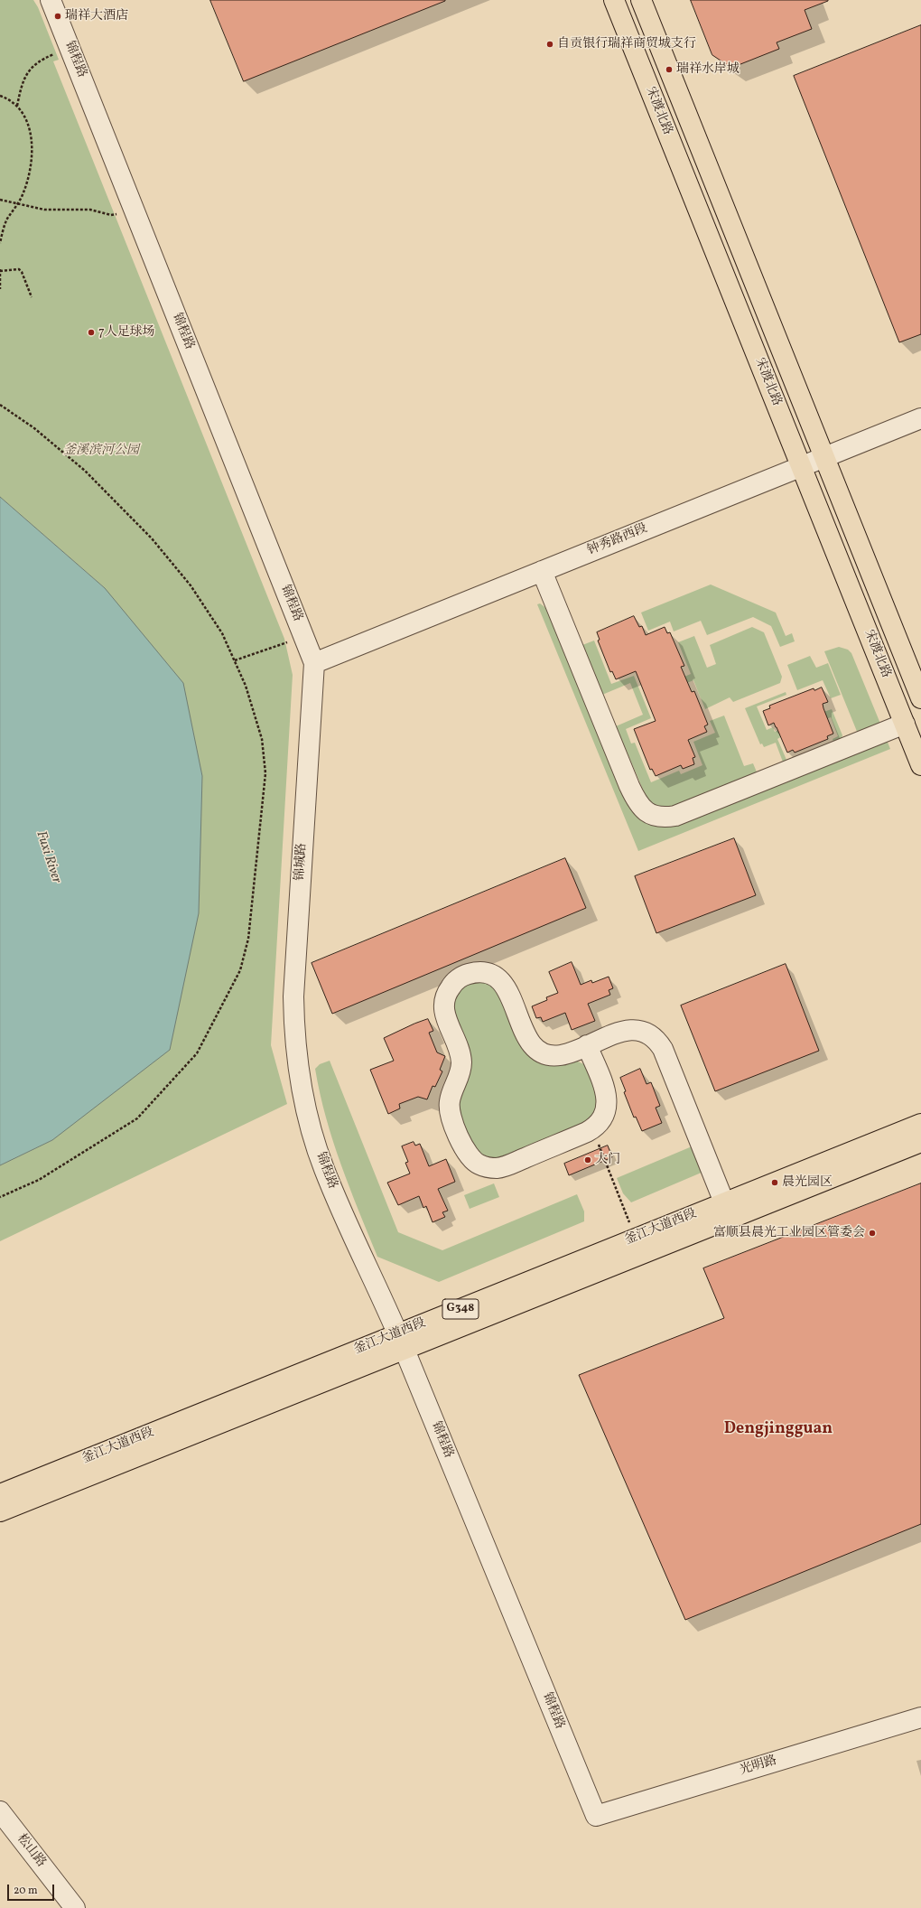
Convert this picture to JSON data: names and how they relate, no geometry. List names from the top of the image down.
{
  "streets": {
    "main road": ["宋渡北路", "釜江大道西段", "G348"],
    "street": [
      "锦程路",
      "钟秀路西段",
      "锦城路",
      "光明路",
      "松山路"
    ]
  },
  "crossings": [
    ["锦程路", "钟秀路西段"],
    ["锦程路", "锦城路"],
    ["锦程路", "釜江大道西段"],
    ["锦程路", "光明路"],
    ["宋渡北路", "钟秀路西段"],
    ["钟秀路西段", "锦城路"]
  ],
  "districts": ["Dengjingguan"],
  "water": ["Fuxi River"],
  "parks": ["釜溪滨河公园"],
  "places": [
    "瑞祥大酒店",
    "自贡银行瑞祥商贸城支行",
    "瑞祥水岸城",
    "7人足球场",
    "大门",
    "晨光园区",
    "富顺县晨光工业园区管委会"
  ],
  "scale_bar": "20 m"
}
